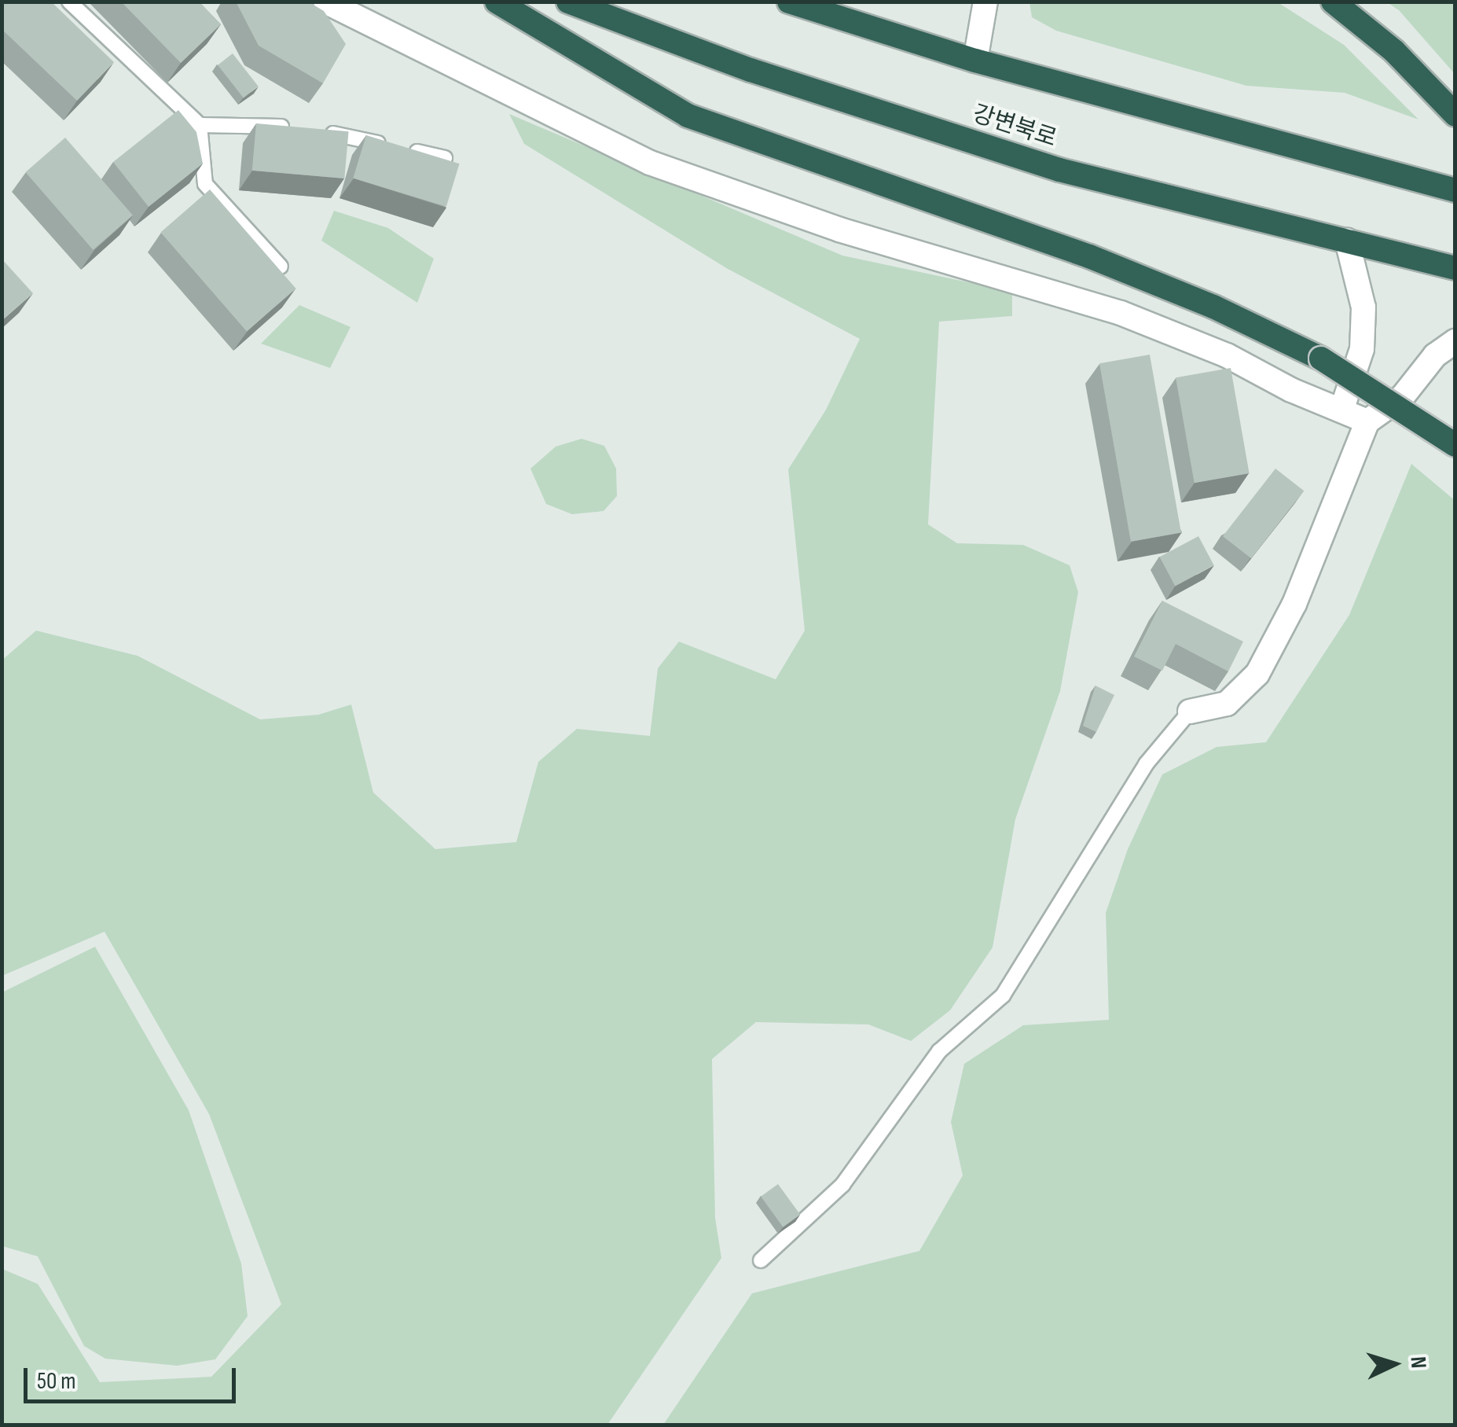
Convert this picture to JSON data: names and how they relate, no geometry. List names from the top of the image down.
{
  "streets": {
    "highway": ["강변북로"]
  },
  "scale_bar": "50 m",
  "north": "right"
}
